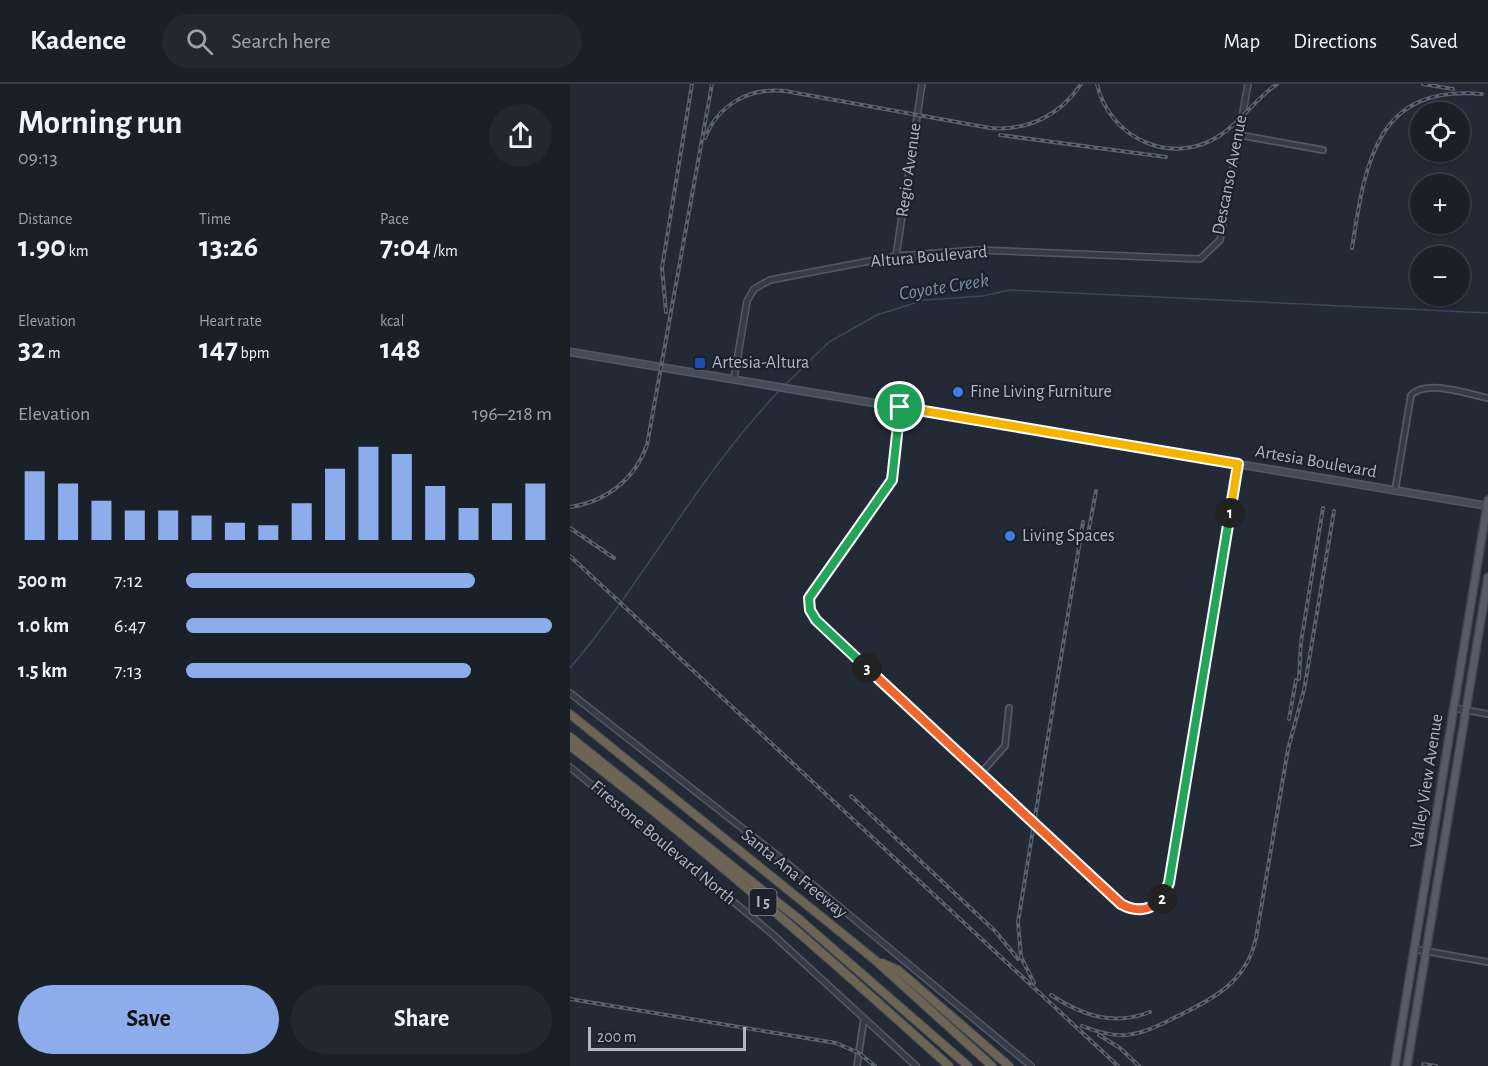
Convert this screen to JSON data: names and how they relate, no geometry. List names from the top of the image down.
{
  "streets": {
    "highway": ["Santa Ana Freeway", "I 5"],
    "main road": ["Artesia Boulevard", "Valley View Avenue"],
    "street": [
      "Regio Avenue",
      "Descanso Avenue",
      "Altura Boulevard",
      "Firestone Boulevard North"
    ]
  },
  "crossings": [
    ["Regio Avenue", "Altura Boulevard"],
    ["Descanso Avenue", "Altura Boulevard"],
    ["Altura Boulevard", "Artesia Boulevard"],
    ["Artesia Boulevard", "Valley View Avenue"]
  ],
  "water": ["Coyote Creek"],
  "places": {
    "transit": ["Artesia-Altura"],
    "other": ["Fine Living Furniture", "Living Spaces"]
  },
  "scale_bar": "200 m",
  "page": {
    "header": "Kadence",
    "search": "Search here",
    "nav": ["Map", "Directions", "Saved"],
    "heading": ["Morning run", "09:13"],
    "map_buttons": ["+", "−"],
    "stats": [
      ["Distance", "1.90 km"],
      ["Time", "13:26"],
      ["Pace", "7:04 /km"],
      ["Elevation", "32 m"],
      ["Heart rate", "147 bpm"],
      ["kcal", "148"]
    ],
    "chart": ["Elevation", "196–218 m"],
    "pins": ["1", "3", "2"],
    "list": [
      {
        "name": "500 m",
        "note": "7:12"
      },
      {
        "name": "1.0 km",
        "note": "6:47"
      },
      {
        "name": "1.5 km",
        "note": "7:13"
      }
    ],
    "buttons": ["Save", "Share"],
    "scale": "200 m"
  }
}
